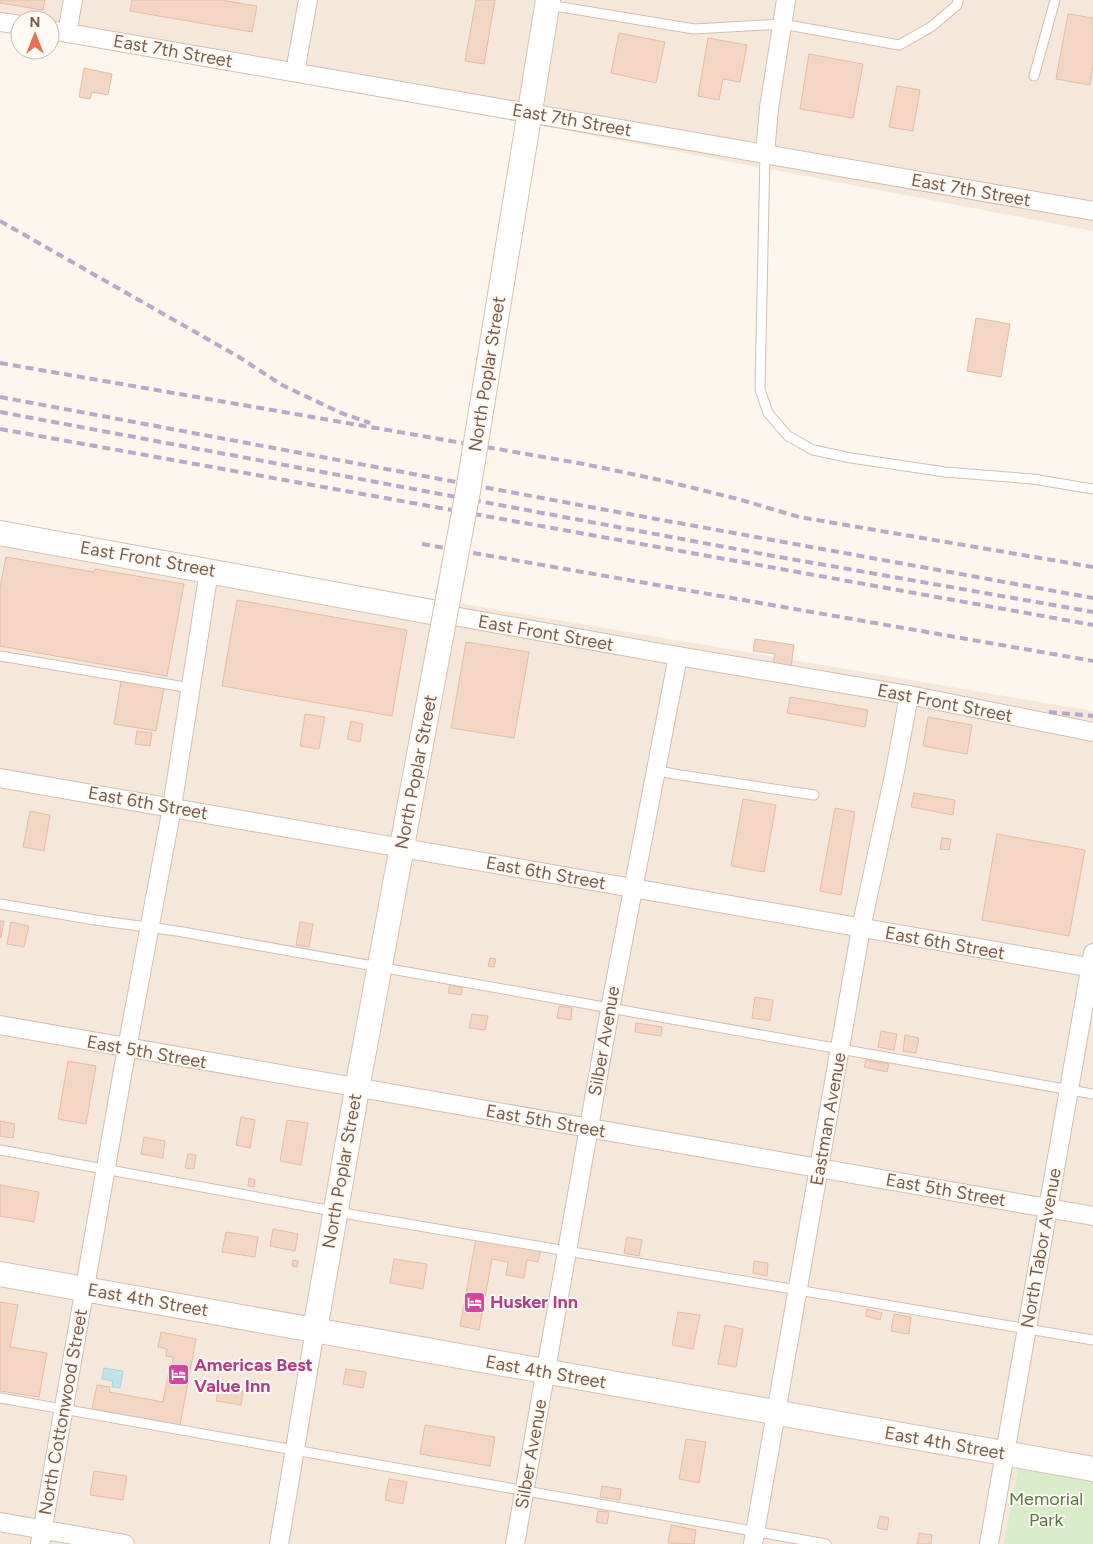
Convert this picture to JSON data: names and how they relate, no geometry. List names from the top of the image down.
{
  "streets": {
    "main road": ["North Poplar Street", "East Front Street", "East 4th Street"],
    "street": [
      "East 7th Street",
      "East 6th Street",
      "Silber Avenue",
      "East 5th Street",
      "Eastman Avenue",
      "North Tabor Avenue",
      "North Cottonwood Street"
    ]
  },
  "crossings": [
    ["East 7th Street", "North Poplar Street"],
    ["North Poplar Street", "East 6th Street"],
    ["North Poplar Street", "East 5th Street"],
    ["North Poplar Street", "East 4th Street"],
    ["East Front Street", "Silber Avenue"],
    ["East Front Street", "Eastman Avenue"],
    ["East Front Street", "North Cottonwood Street"],
    ["East 6th Street", "Silber Avenue"],
    ["East 6th Street", "Eastman Avenue"],
    ["East 6th Street", "North Tabor Avenue"],
    ["East 6th Street", "North Cottonwood Street"],
    ["Silber Avenue", "East 5th Street"],
    ["Silber Avenue", "East 4th Street"],
    ["East 5th Street", "Eastman Avenue"],
    ["East 5th Street", "North Tabor Avenue"],
    ["East 5th Street", "North Cottonwood Street"],
    ["Eastman Avenue", "East 4th Street"],
    ["North Tabor Avenue", "East 4th Street"],
    ["East 4th Street", "North Cottonwood Street"]
  ],
  "parks": ["Memorial Park"],
  "places": {
    "hotel": ["Husker Inn", "Americas Best Value Inn"]
  },
  "north": "top"
}
